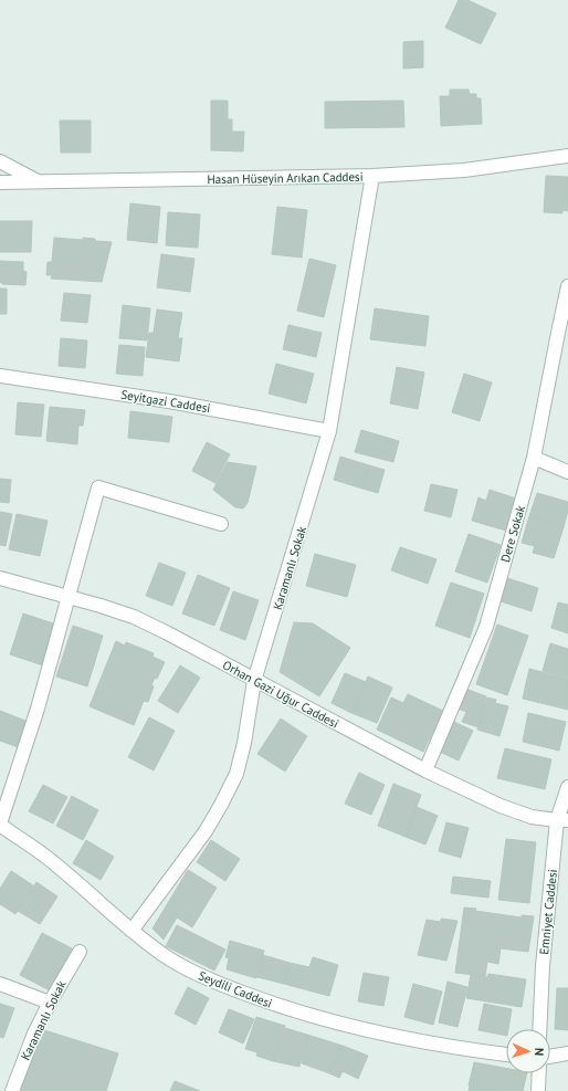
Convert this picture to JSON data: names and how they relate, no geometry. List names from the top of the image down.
{
  "streets": {
    "street": [
      "Hasan Hüseyin Arıkan Caddesi",
      "Seyitgazi Caddesi",
      "Dere Sokak",
      "Karamanlı Sokak",
      "Orhan Gazi Uğur Caddesi",
      "Emniyet Caddesi",
      "Seydili Caddesi"
    ]
  },
  "crossings": [
    ["Hasan Hüseyin Arıkan Caddesi", "Karamanlı Sokak"],
    ["Seyitgazi Caddesi", "Karamanlı Sokak"],
    ["Dere Sokak", "Orhan Gazi Uğur Caddesi"],
    ["Karamanlı Sokak", "Orhan Gazi Uğur Caddesi"],
    ["Karamanlı Sokak", "Seydili Caddesi"],
    ["Orhan Gazi Uğur Caddesi", "Emniyet Caddesi"]
  ],
  "north": "right"
}
